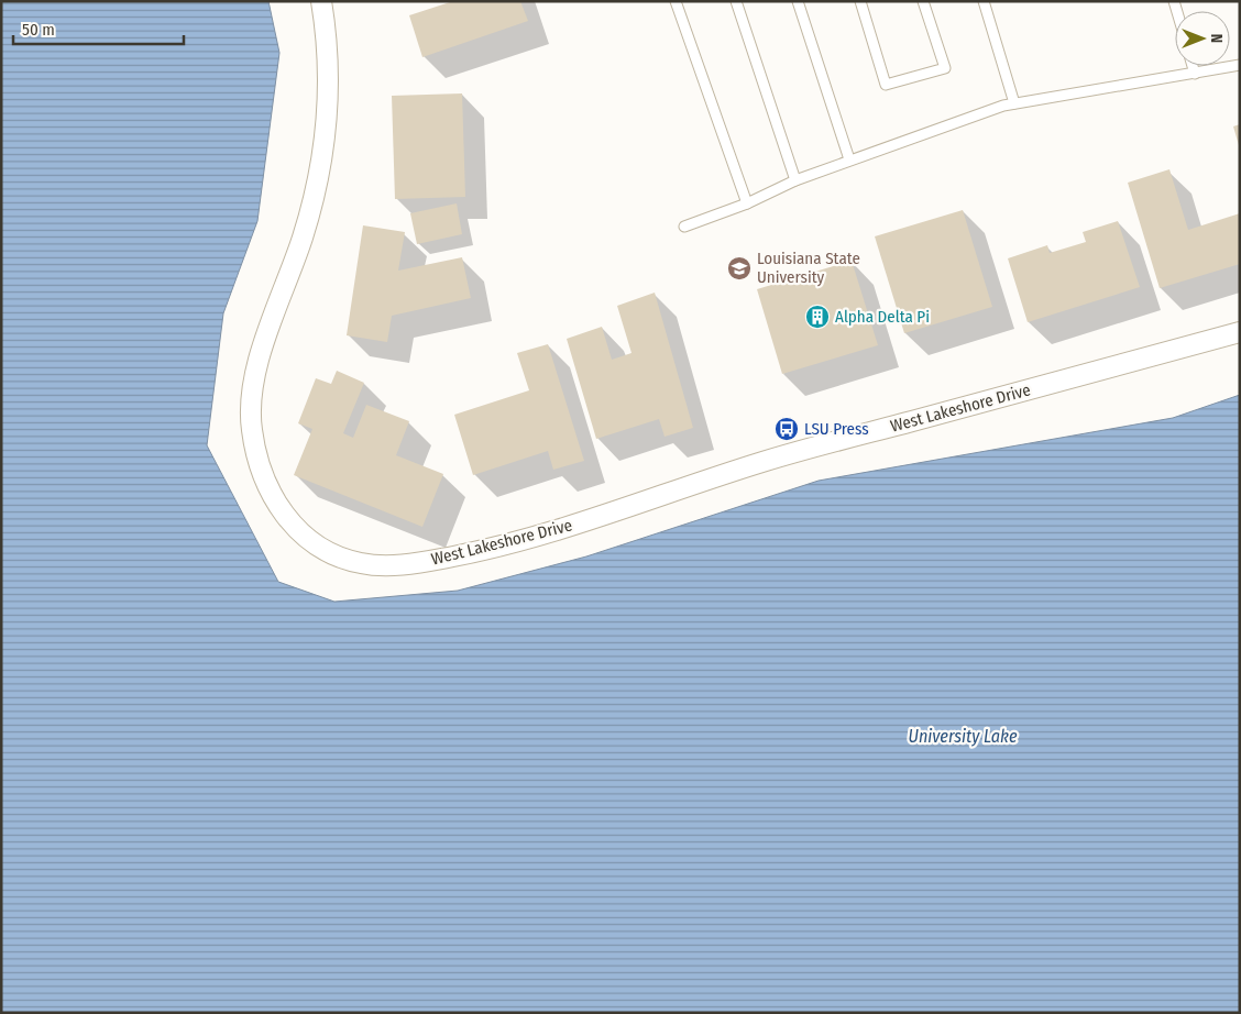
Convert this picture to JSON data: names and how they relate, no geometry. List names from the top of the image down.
{
  "streets": {
    "street": ["West Lakeshore Drive"]
  },
  "water": ["University Lake"],
  "places": {
    "school or university": ["Louisiana State University"],
    "building": ["Alpha Delta Pi"],
    "bus stop": ["LSU Press"]
  },
  "scale_bar": "50 m",
  "north": "right"
}
